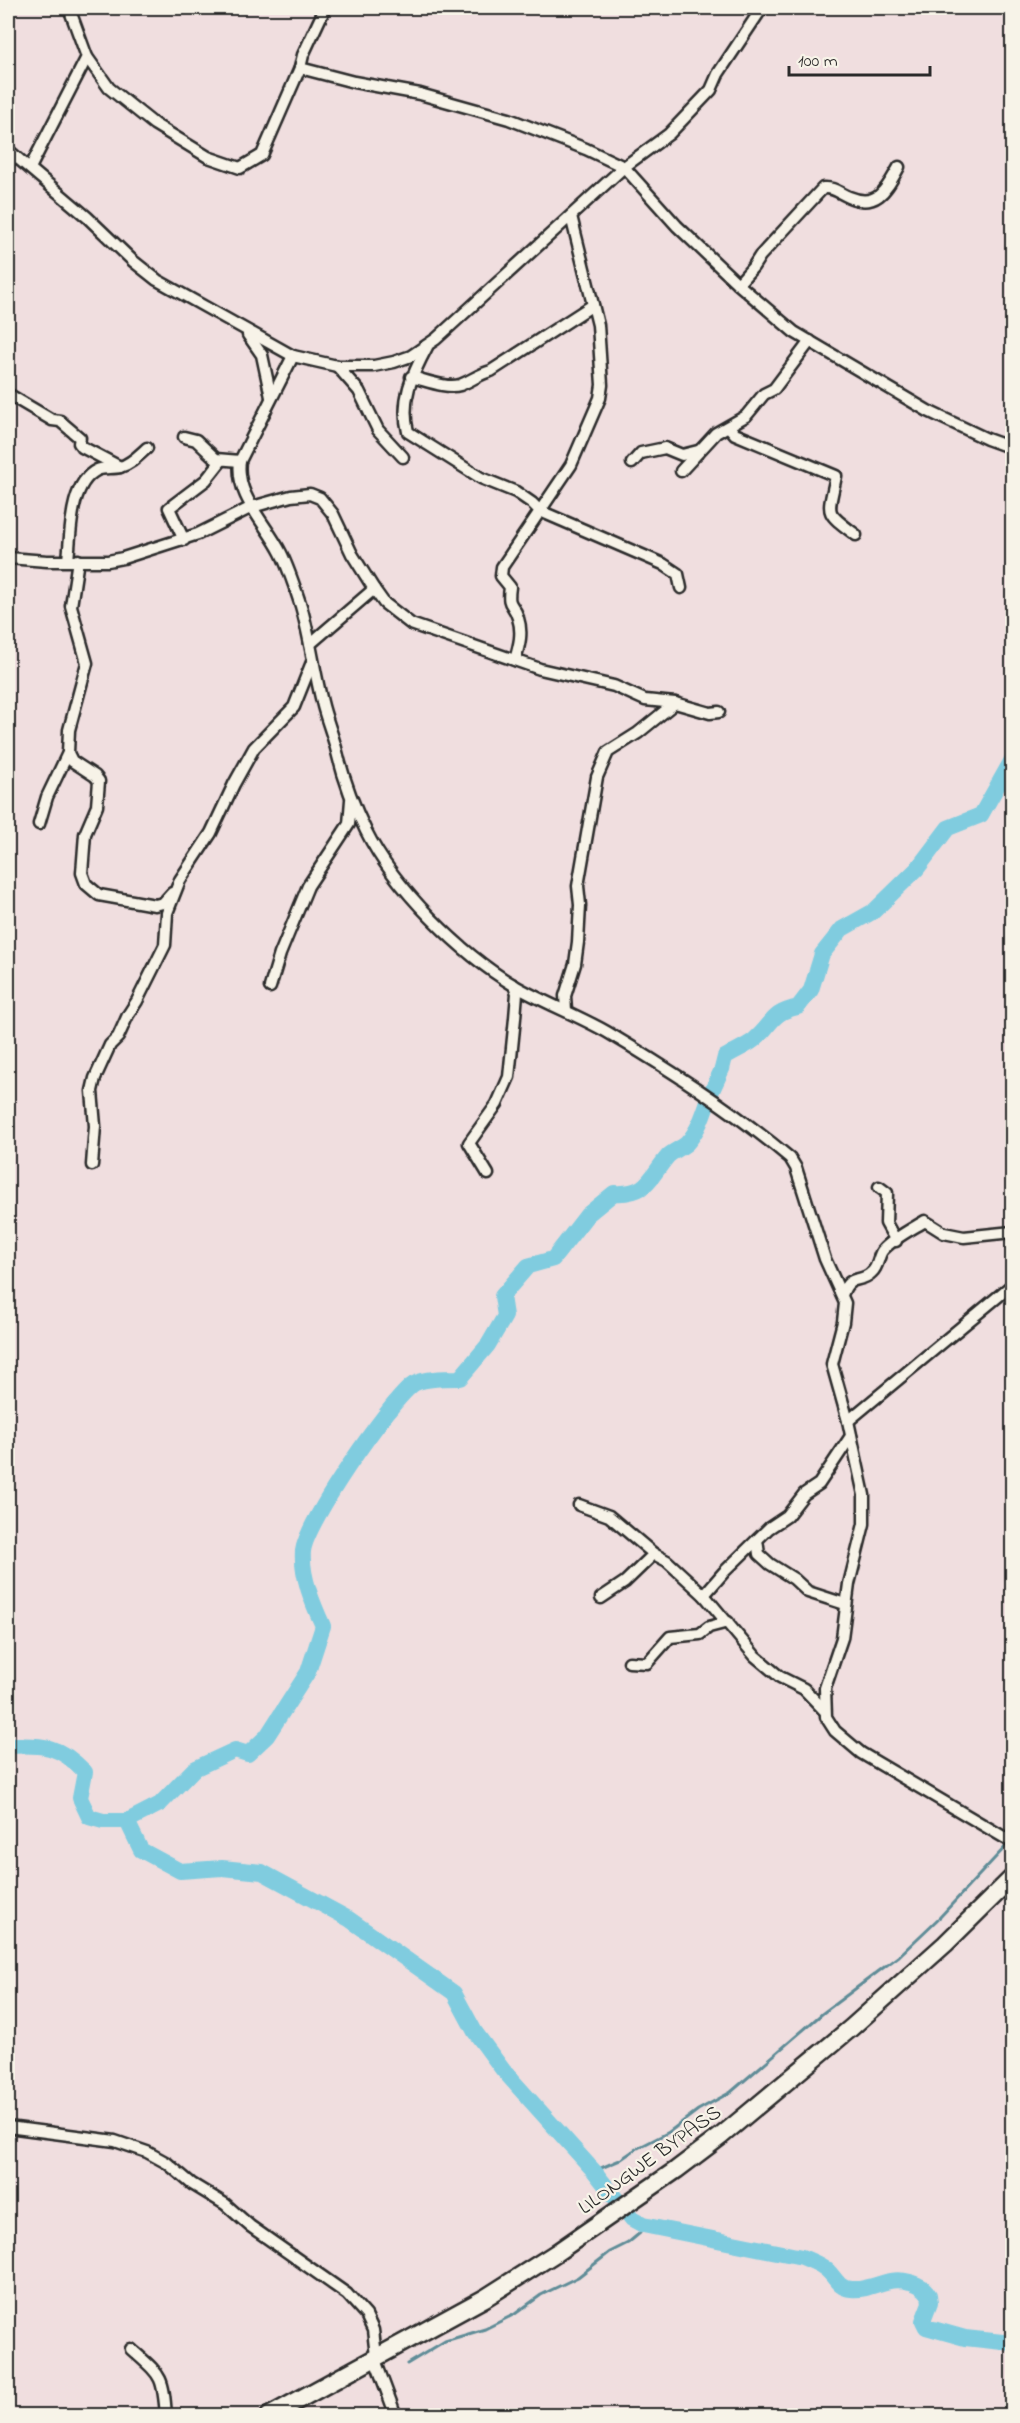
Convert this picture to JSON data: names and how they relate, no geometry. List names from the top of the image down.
{
  "streets": {
    "main road": ["LILONGWE BYPASS"]
  },
  "scale_bar": "100 m"
}
